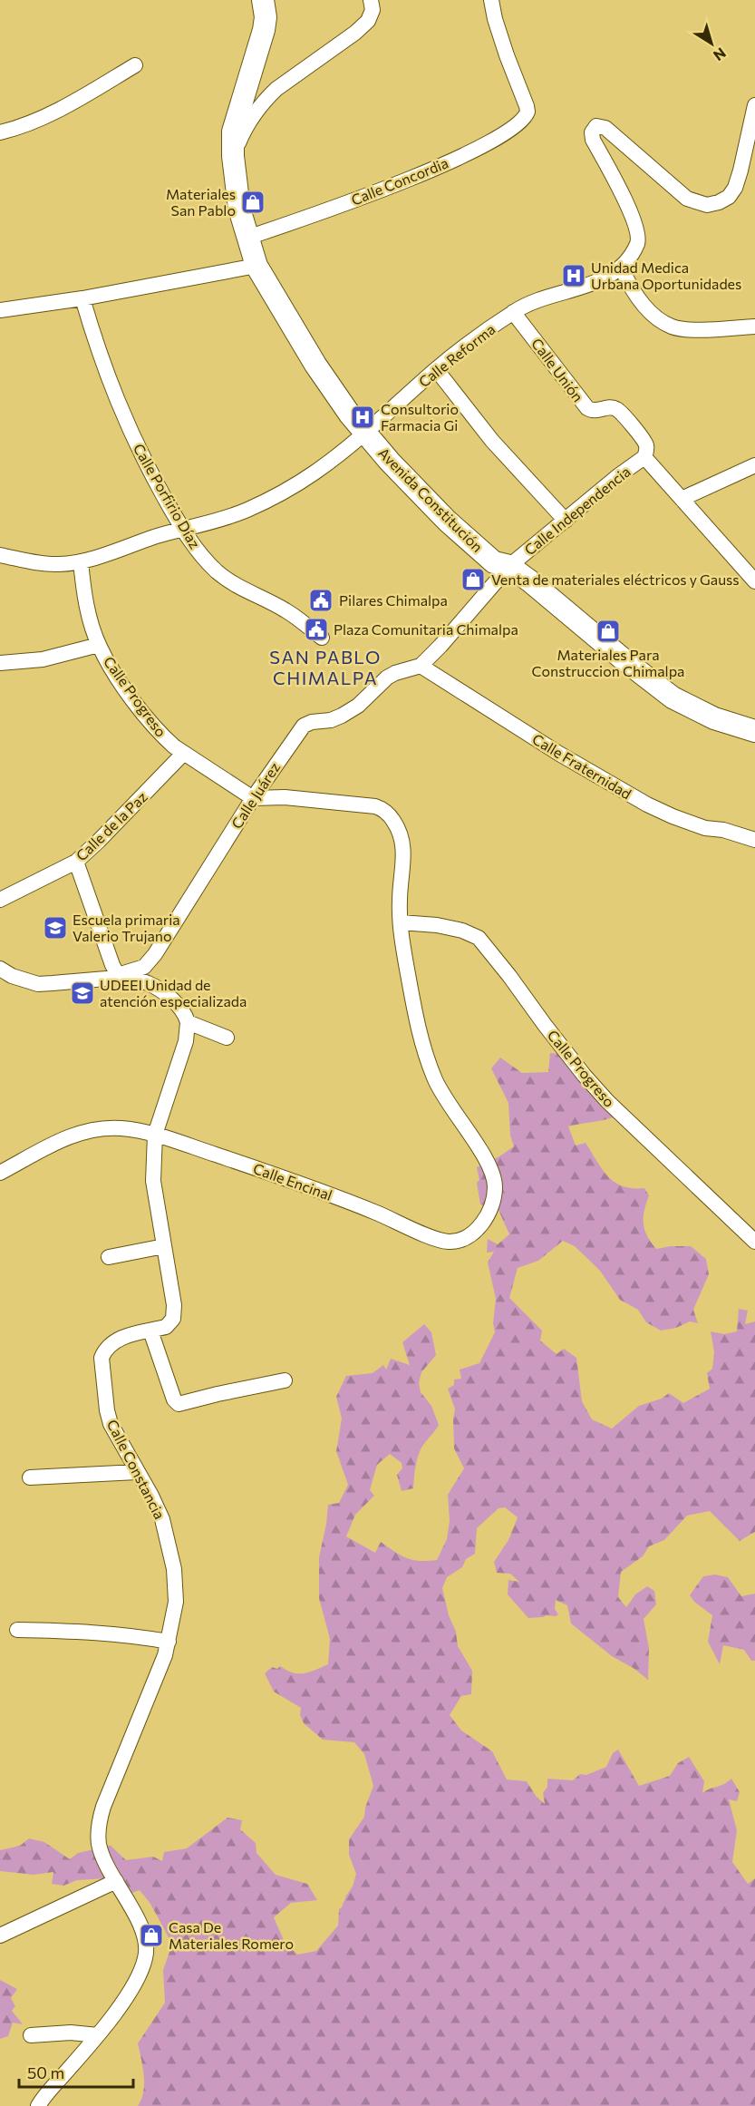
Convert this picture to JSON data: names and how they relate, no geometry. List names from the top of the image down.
{
  "streets": {
    "main road": ["Avenida Constitución"],
    "street": [
      "Calle Concordia",
      "Calle Reforma",
      "Calle Unión",
      "Calle Porfirio Díaz",
      "Calle Independencia",
      "Calle Progreso",
      "Calle Fraternidad",
      "Calle Juárez",
      "Calle de la Paz",
      "Calle Encinal",
      "Calle Constancia"
    ]
  },
  "crossings": [
    ["Calle Concordia", "Avenida Constitución"],
    ["Calle Reforma", "Calle Unión"],
    ["Calle Reforma", "Calle Porfirio Díaz"],
    ["Calle Reforma", "Avenida Constitución"],
    ["Calle Reforma", "Calle Progreso"],
    ["Calle Unión", "Calle Independencia"],
    ["Avenida Constitución", "Calle Independencia"],
    ["Avenida Constitución", "Calle Juárez"],
    ["Calle Independencia", "Calle Juárez"],
    ["Calle Progreso", "Calle Juárez"],
    ["Calle Progreso", "Calle de la Paz"],
    ["Calle Progreso", "Calle Encinal"],
    ["Calle Fraternidad", "Calle Juárez"],
    ["Calle Encinal", "Calle Constancia"]
  ],
  "districts": ["SAN PABLO CHIMALPA"],
  "places": {
    "shop": [
      "Materiales San Pablo",
      "Venta de materiales eléctricos y Gauss",
      "Materiales Para Construccion Chimalpa",
      "Casa De Materiales Romero"
    ],
    "hospital": ["Unidad Medica Urbana Oportunidades", "Consultorio Farmacia Gi"],
    "public building": ["Pilares Chimalpa", "Plaza Comunitaria Chimalpa"],
    "school or university": ["Escuela primaria Valerio Trujano", "UDEEI Unidad de atención especializada"]
  },
  "scale_bar": "50 m",
  "north": "bottom right"
}
